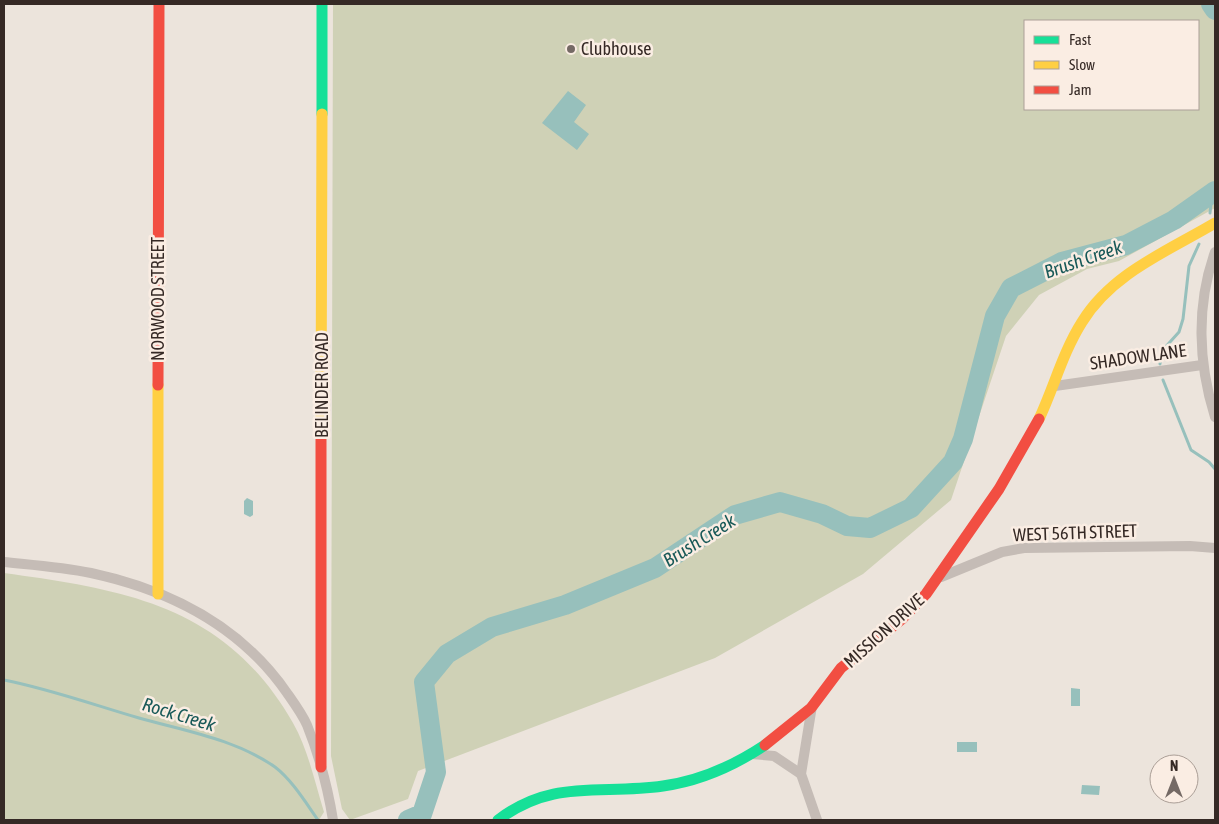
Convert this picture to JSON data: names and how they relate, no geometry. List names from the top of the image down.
{
  "streets": {
    "street": [
      "NORWOOD STREET",
      "SHADOW LANE",
      "BELINDER ROAD",
      "WEST 56TH STREET",
      "MISSION DRIVE"
    ]
  },
  "crossings": [
    ["SHADOW LANE", "MISSION DRIVE"],
    ["WEST 56TH STREET", "MISSION DRIVE"]
  ],
  "water": ["Brush Creek", "Rock Creek"],
  "places": ["Clubhouse"],
  "legend": ["Fast", "Slow", "Jam"],
  "north": "top"
}
